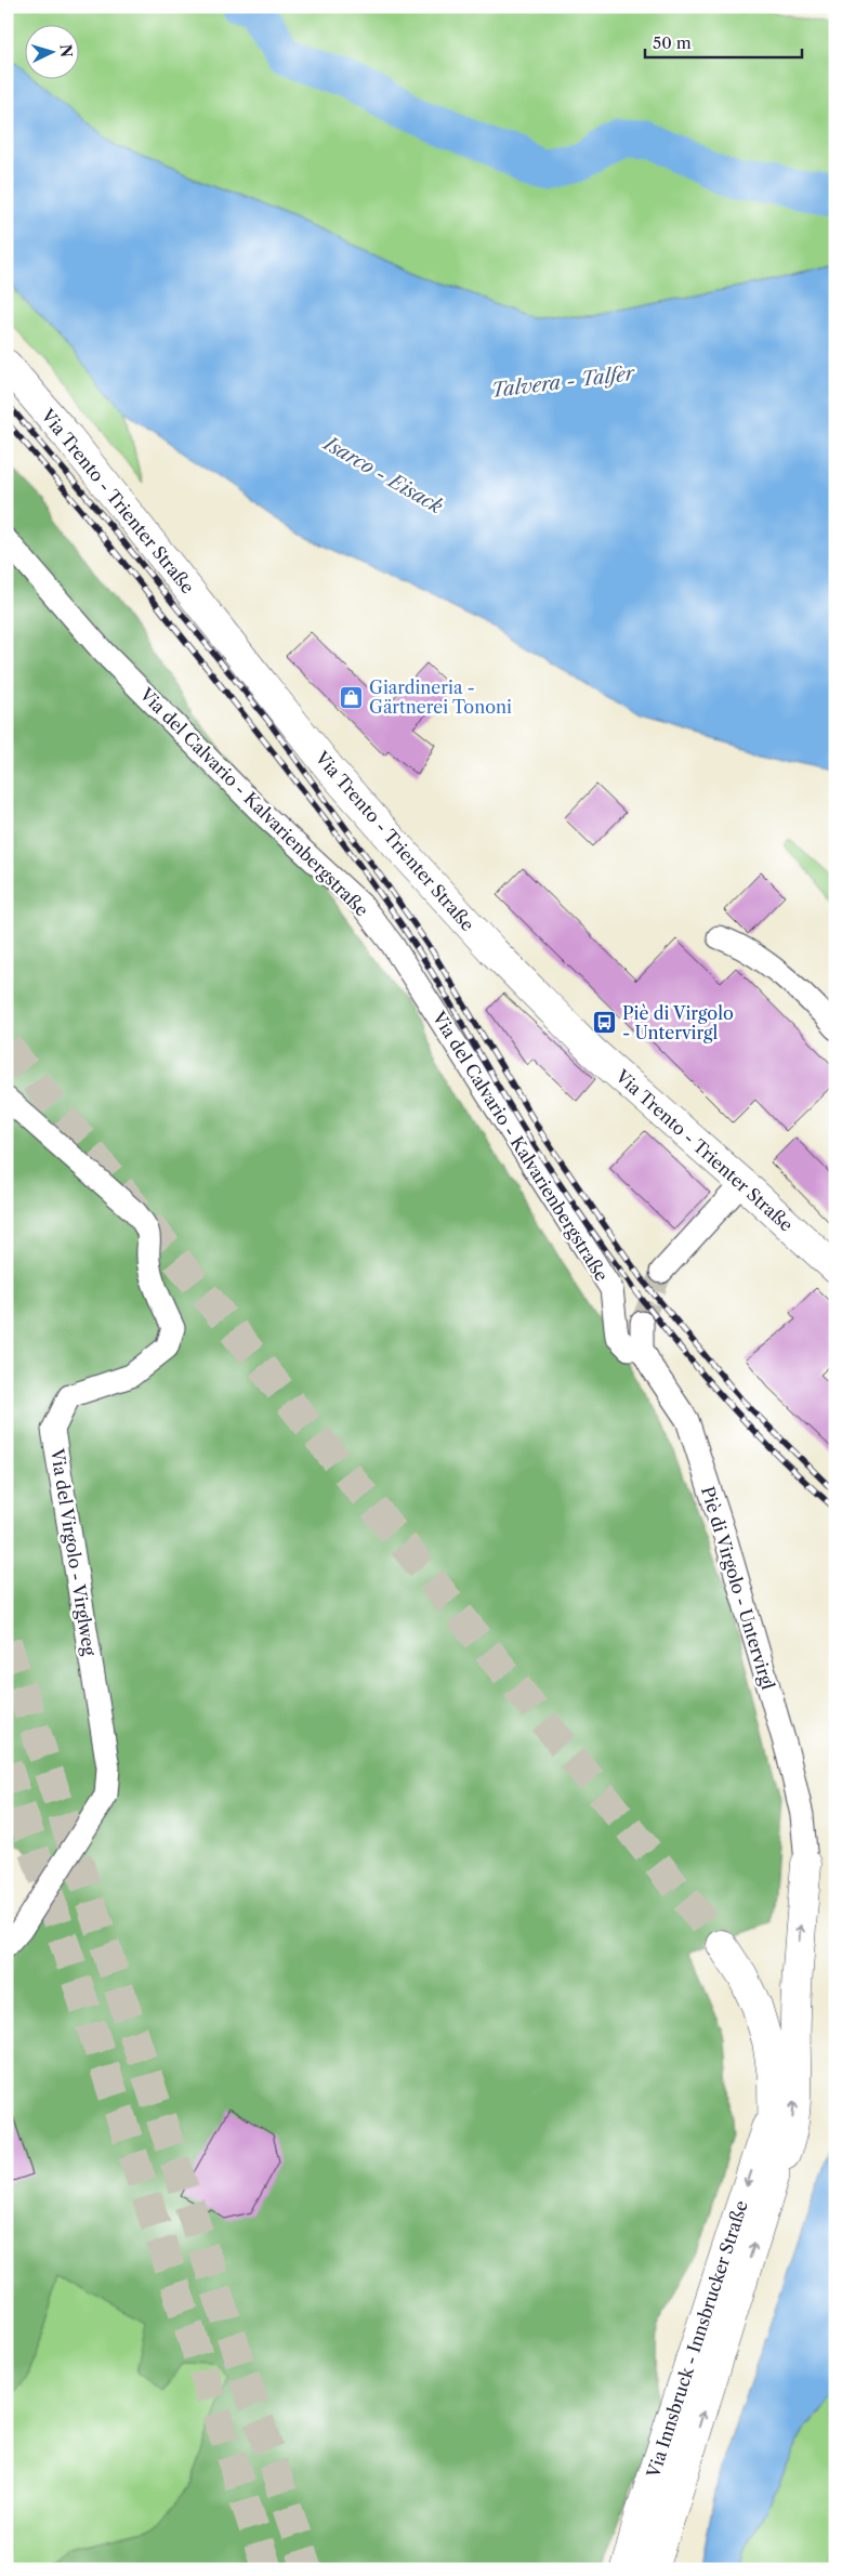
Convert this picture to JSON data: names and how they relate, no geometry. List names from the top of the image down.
{
  "streets": {
    "main road": ["Via Trento - Trienter Straße", "Via Innsbruck - Innsbrucker Straße"],
    "street": ["Via del Calvario - Kalvarienbergstraße", "Via del Virgolo - Virglweg", "Piè di Virgolo - Untervirgl"]
  },
  "crossings": [
    ["Via del Calvario - Kalvarienbergstraße", "Piè di Virgolo - Untervirgl"]
  ],
  "water": ["Talvera - Talfer", "Isarco - Eisack"],
  "places": {
    "shop": ["Giardineria - Gärtnerei Tononi"],
    "bus stop": ["Piè di Virgolo - Untervirgl"]
  },
  "scale_bar": "50 m",
  "north": "right"
}
